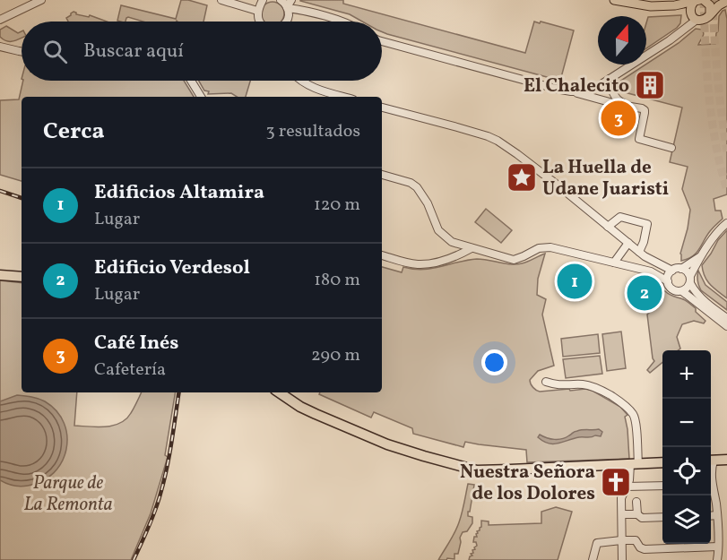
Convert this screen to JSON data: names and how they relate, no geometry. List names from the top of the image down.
{
  "parks": ["Parque de La Remonta"],
  "places": {
    "building": ["El Chalecito"],
    "place": ["La Huella de Udane Juaristi"],
    "church": ["Nuestra Señora de los Dolores"]
  },
  "north": "top",
  "page": {
    "search": "Buscar aquí",
    "heading": ["Cerca", "3 resultados"],
    "pins": ["3", "1", "2"],
    "list": [
      {
        "mark": "1",
        "name": "Edificios Altamira",
        "note": "Lugar",
        "value": "120 m"
      },
      {
        "mark": "2",
        "name": "Edificio Verdesol",
        "note": "Lugar",
        "value": "180 m"
      },
      {
        "mark": "3",
        "name": "Café Inés",
        "note": "Cafetería",
        "value": "290 m"
      }
    ],
    "map_buttons": ["+", "−"]
  }
}
